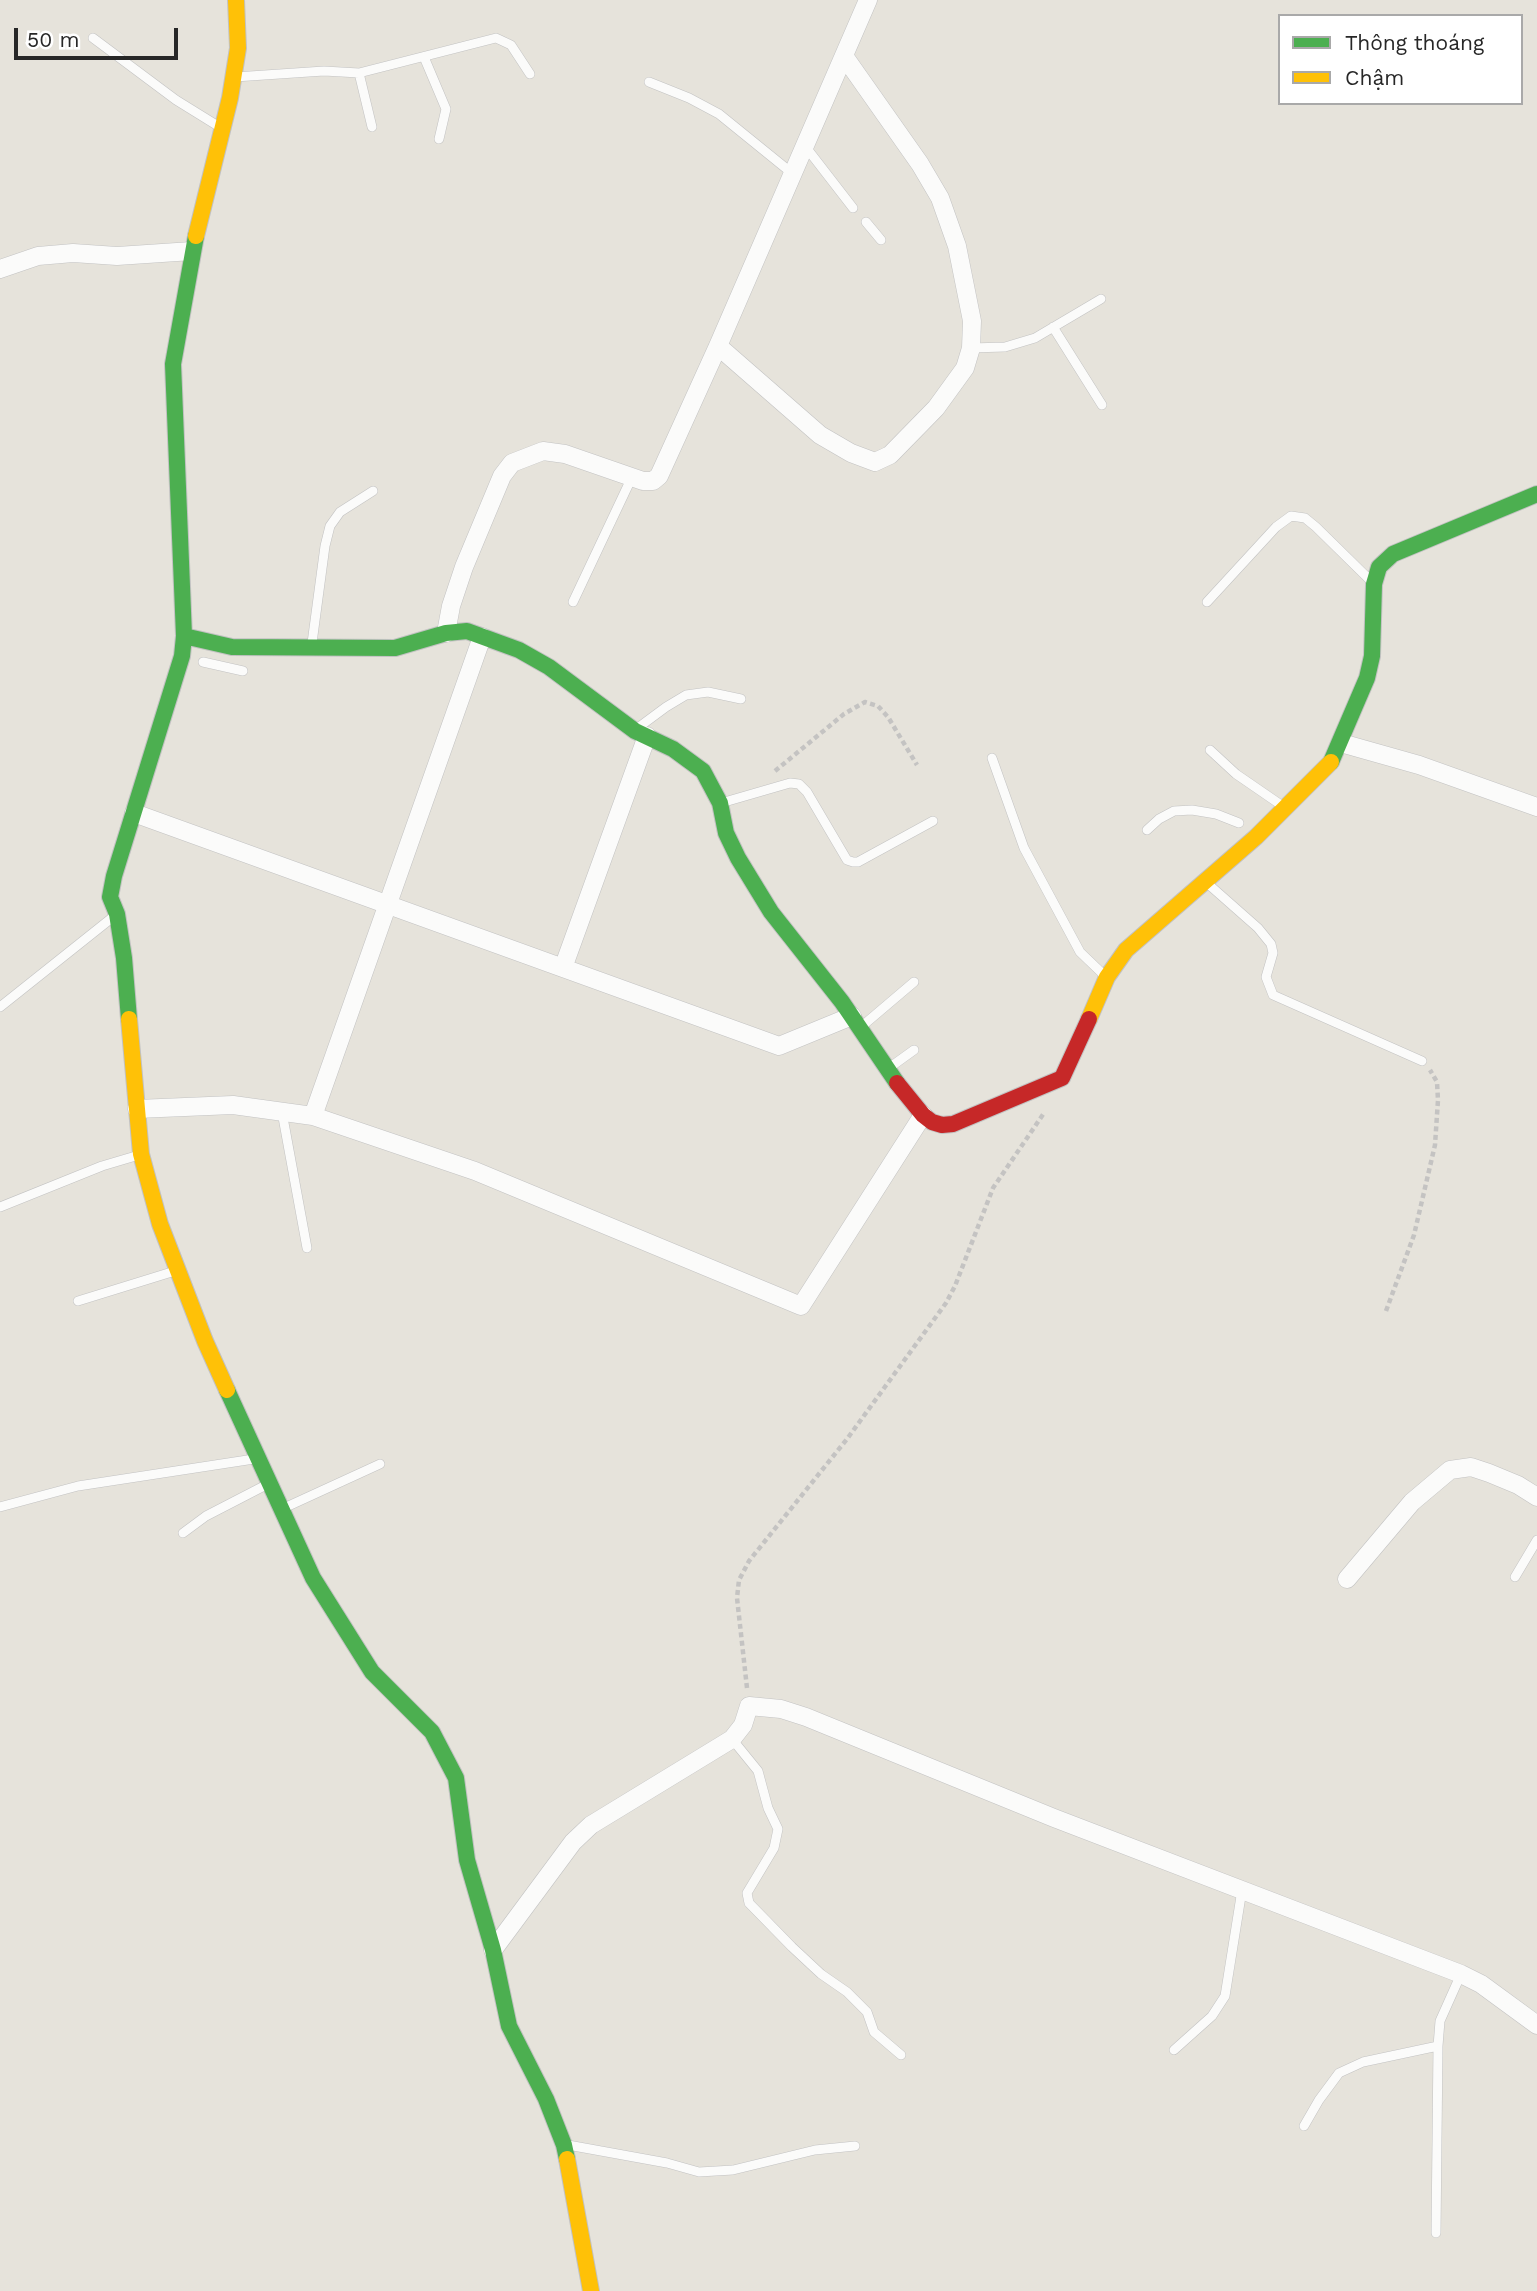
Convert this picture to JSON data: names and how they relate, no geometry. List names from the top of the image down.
{
  "legend": ["Thông thoáng", "Chậm"],
  "scale_bar": "50 m"
}
